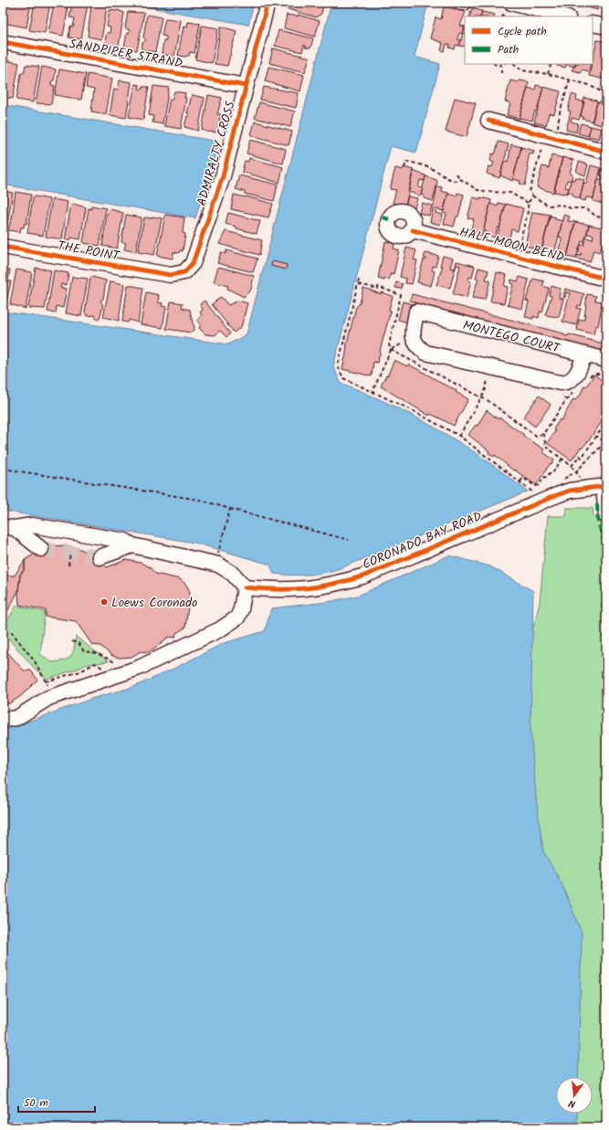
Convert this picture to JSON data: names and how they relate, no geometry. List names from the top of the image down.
{
  "streets": {
    "street": [
      "SANDPIPER STRAND",
      "ADMIRALTY CROSS",
      "HALF MOON BEND",
      "THE POINT",
      "MONTEGO COURT",
      "CORONADO BAY ROAD"
    ]
  },
  "crossings": [
    ["SANDPIPER STRAND", "ADMIRALTY CROSS"],
    ["ADMIRALTY CROSS", "THE POINT"]
  ],
  "places": ["Loews Coronado"],
  "legend": ["Cycle path", "Path"],
  "scale_bar": "50 m",
  "north": "bottom"
}
